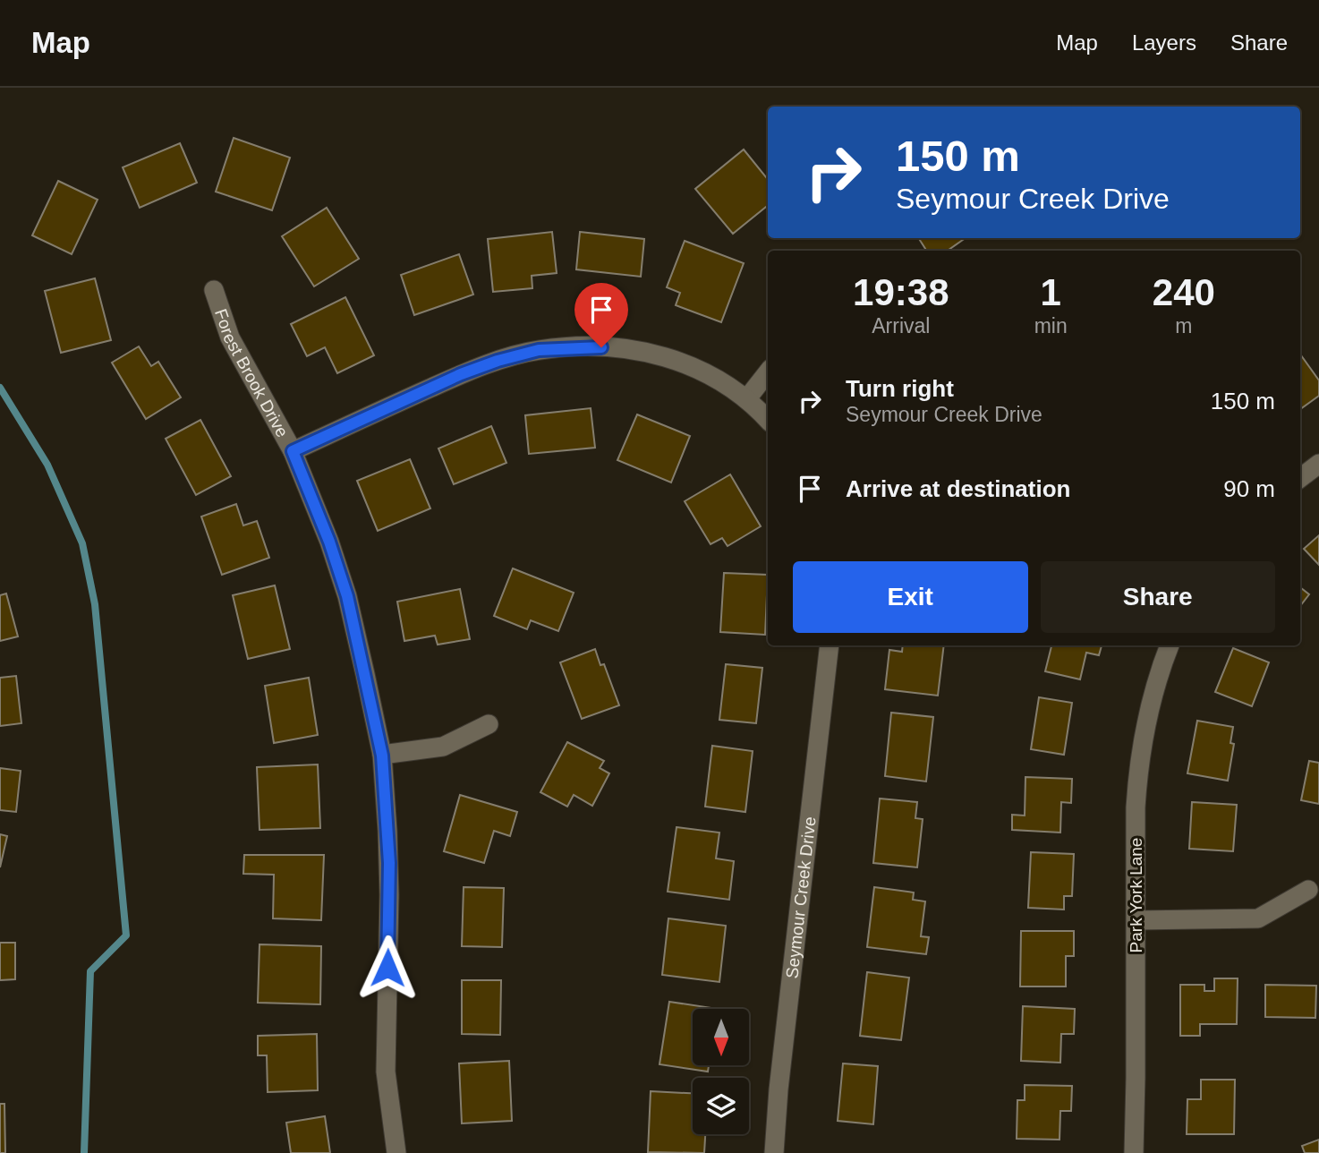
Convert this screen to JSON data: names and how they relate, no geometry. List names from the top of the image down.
{
  "streets": {
    "street": ["Forest Brook Drive", "Park York Lane", "Seymour Creek Drive"]
  },
  "north": "bottom",
  "page": {
    "header": "Map",
    "nav": ["Map", "Layers", "Share"],
    "turn": ["150 m", "Seymour Creek Drive"],
    "eta": [
      "19:38",
      "Arrival",
      "1",
      "min",
      "240",
      "m"
    ],
    "list": [
      {
        "name": "Turn right",
        "note": "Seymour Creek Drive",
        "value": "150 m"
      },
      {
        "name": "Arrive at destination",
        "value": "90 m"
      }
    ],
    "buttons": ["Exit", "Share"]
  }
}
